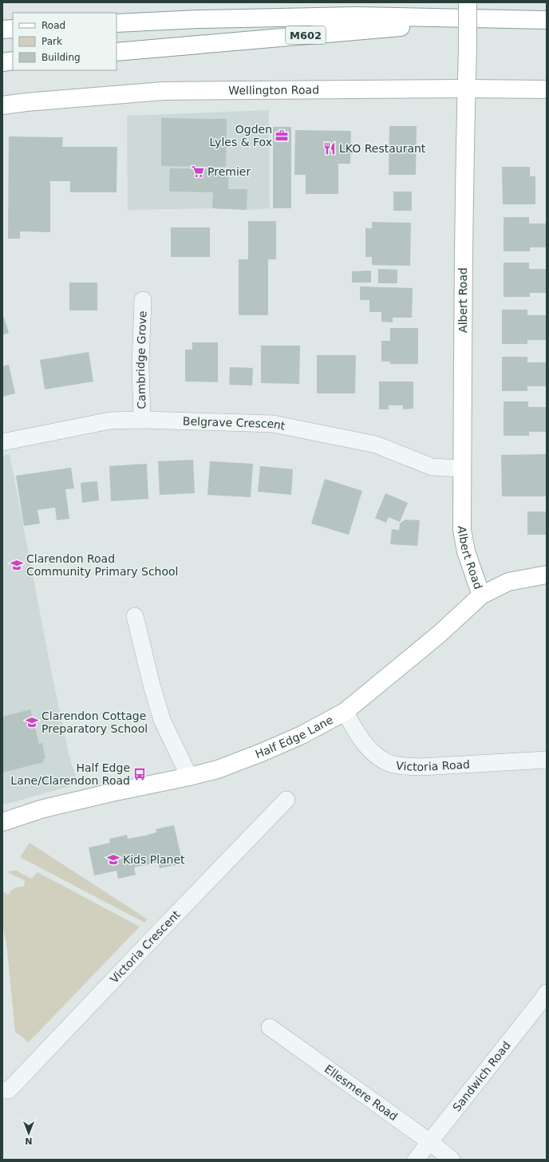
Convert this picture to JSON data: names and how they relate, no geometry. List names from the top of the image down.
{
  "streets": {
    "main road": [
      "M602",
      "Wellington Road",
      "Albert Road",
      "Half Edge Lane"
    ],
    "street": [
      "Cambridge Grove",
      "Belgrave Crescent",
      "Victoria Road",
      "Victoria Crescent",
      "Sandwich Road",
      "Ellesmere Road"
    ]
  },
  "crossings": [
    ["Wellington Road", "Albert Road"],
    ["Albert Road", "Belgrave Crescent"],
    ["Albert Road", "Half Edge Lane"],
    ["Cambridge Grove", "Belgrave Crescent"],
    ["Half Edge Lane", "Victoria Road"],
    ["Sandwich Road", "Ellesmere Road"]
  ],
  "places": {
    "office": ["Ogden Lyles & Fox"],
    "restaurant": ["LKO Restaurant"],
    "supermarket": ["Premier"],
    "school or university": ["Clarendon Road Community Primary School", "Clarendon Cottage Preparatory School", "Kids Planet"],
    "bus stop": ["Half Edge Lane/Clarendon Road"]
  },
  "legend": ["Road", "Park", "Building"],
  "north": "bottom"
}
